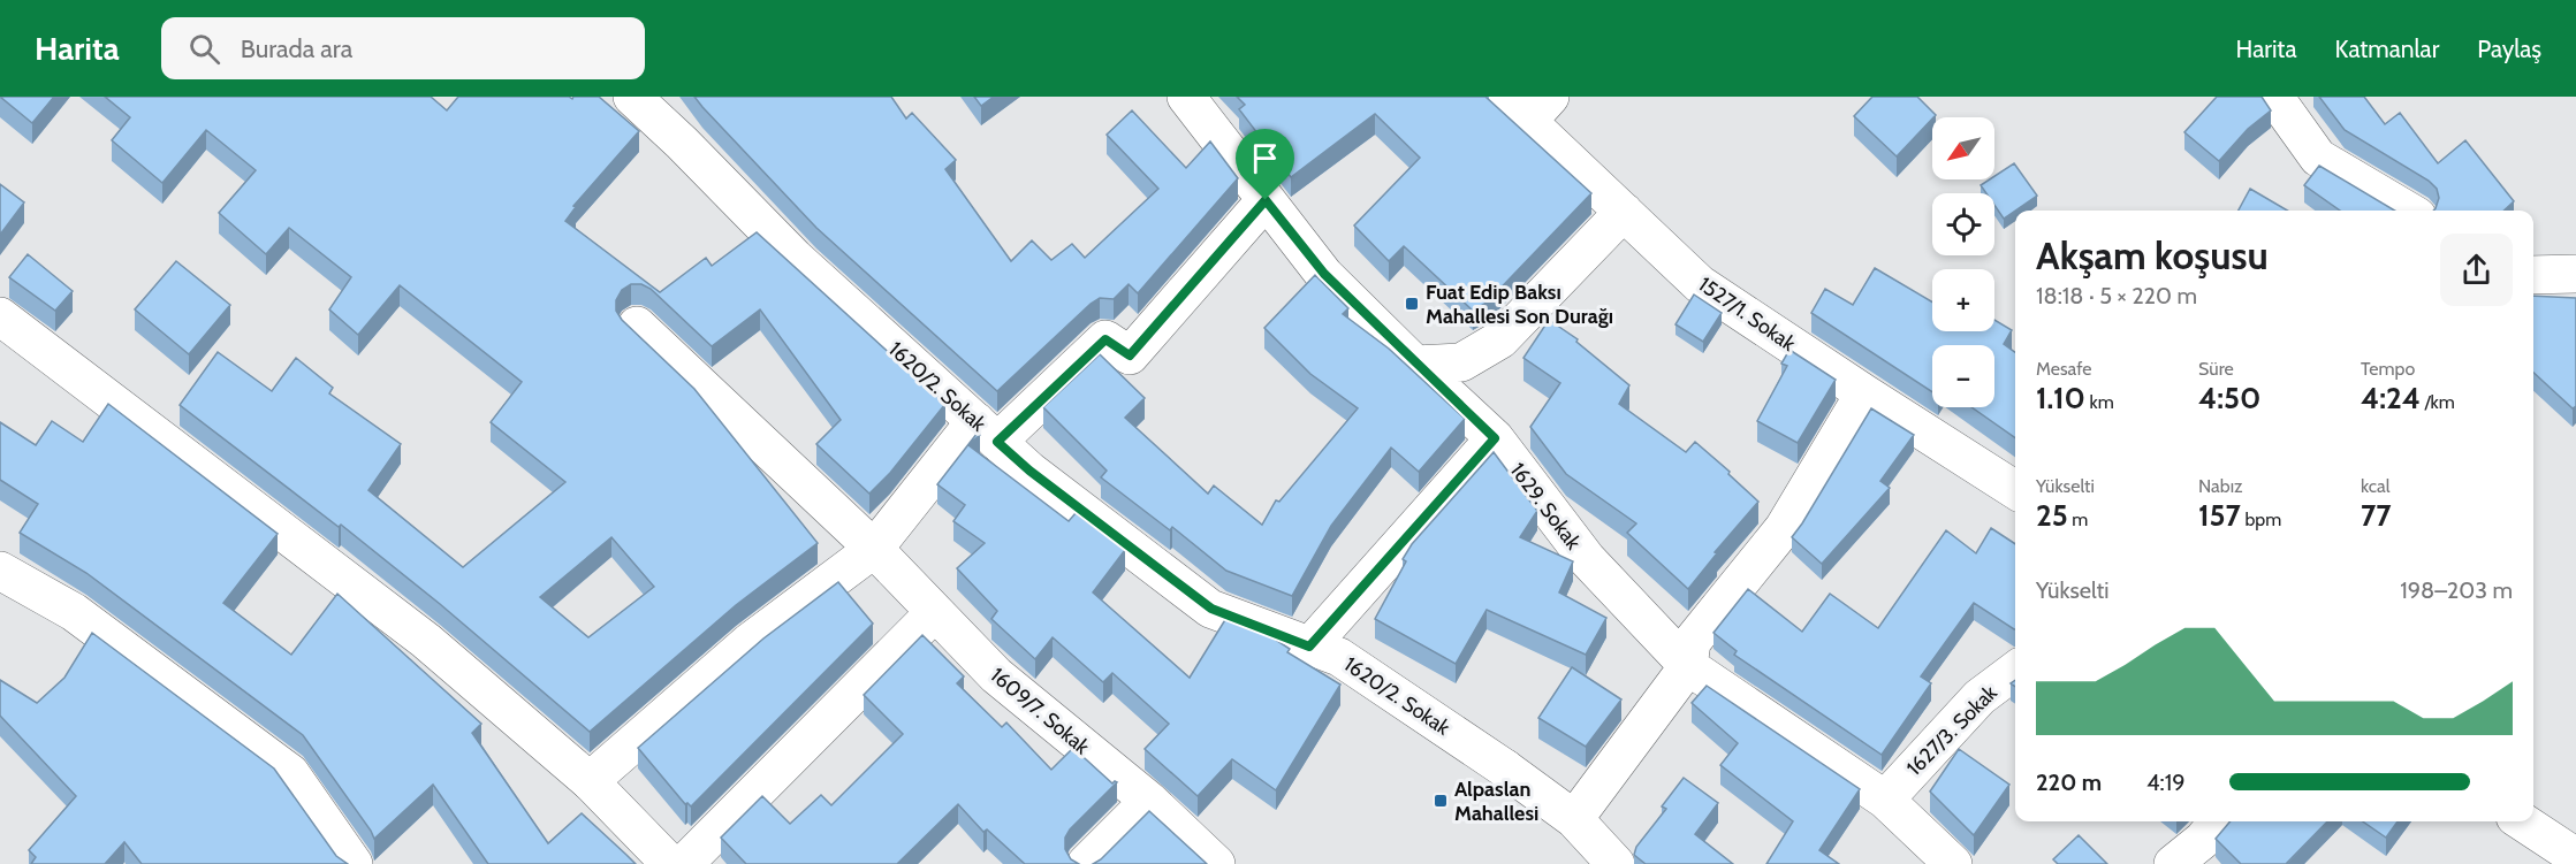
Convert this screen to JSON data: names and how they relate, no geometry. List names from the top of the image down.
{
  "streets": {
    "street": [
      "1527/1. Sokak",
      "1620/2. Sokak",
      "1629. Sokak",
      "1609/7. Sokak",
      "1627/3. Sokak"
    ]
  },
  "crossings": [
    ["1629. Sokak", "1627/3. Sokak"]
  ],
  "places": {
    "transit": ["Fuat Edip Baksı Mahallesi Son Durağı", "Alpaslan Mahallesi"]
  },
  "north": "bottom left",
  "page": {
    "header": "Harita",
    "search": "Burada ara",
    "nav": ["Harita", "Katmanlar", "Paylaş"],
    "map_buttons": ["+", "−"],
    "heading": ["Akşam koşusu", "18:18 · 5 × 220 m"],
    "stats": [
      ["Mesafe", "1.10 km"],
      ["Süre", "4:50"],
      ["Tempo", "4:24 /km"],
      ["Yükselti", "25 m"],
      ["Nabız", "157 bpm"],
      ["kcal", "77"]
    ],
    "chart": ["Yükselti", "198–203 m"],
    "list": [
      {
        "name": "220 m",
        "note": "4:19"
      }
    ]
  }
}
